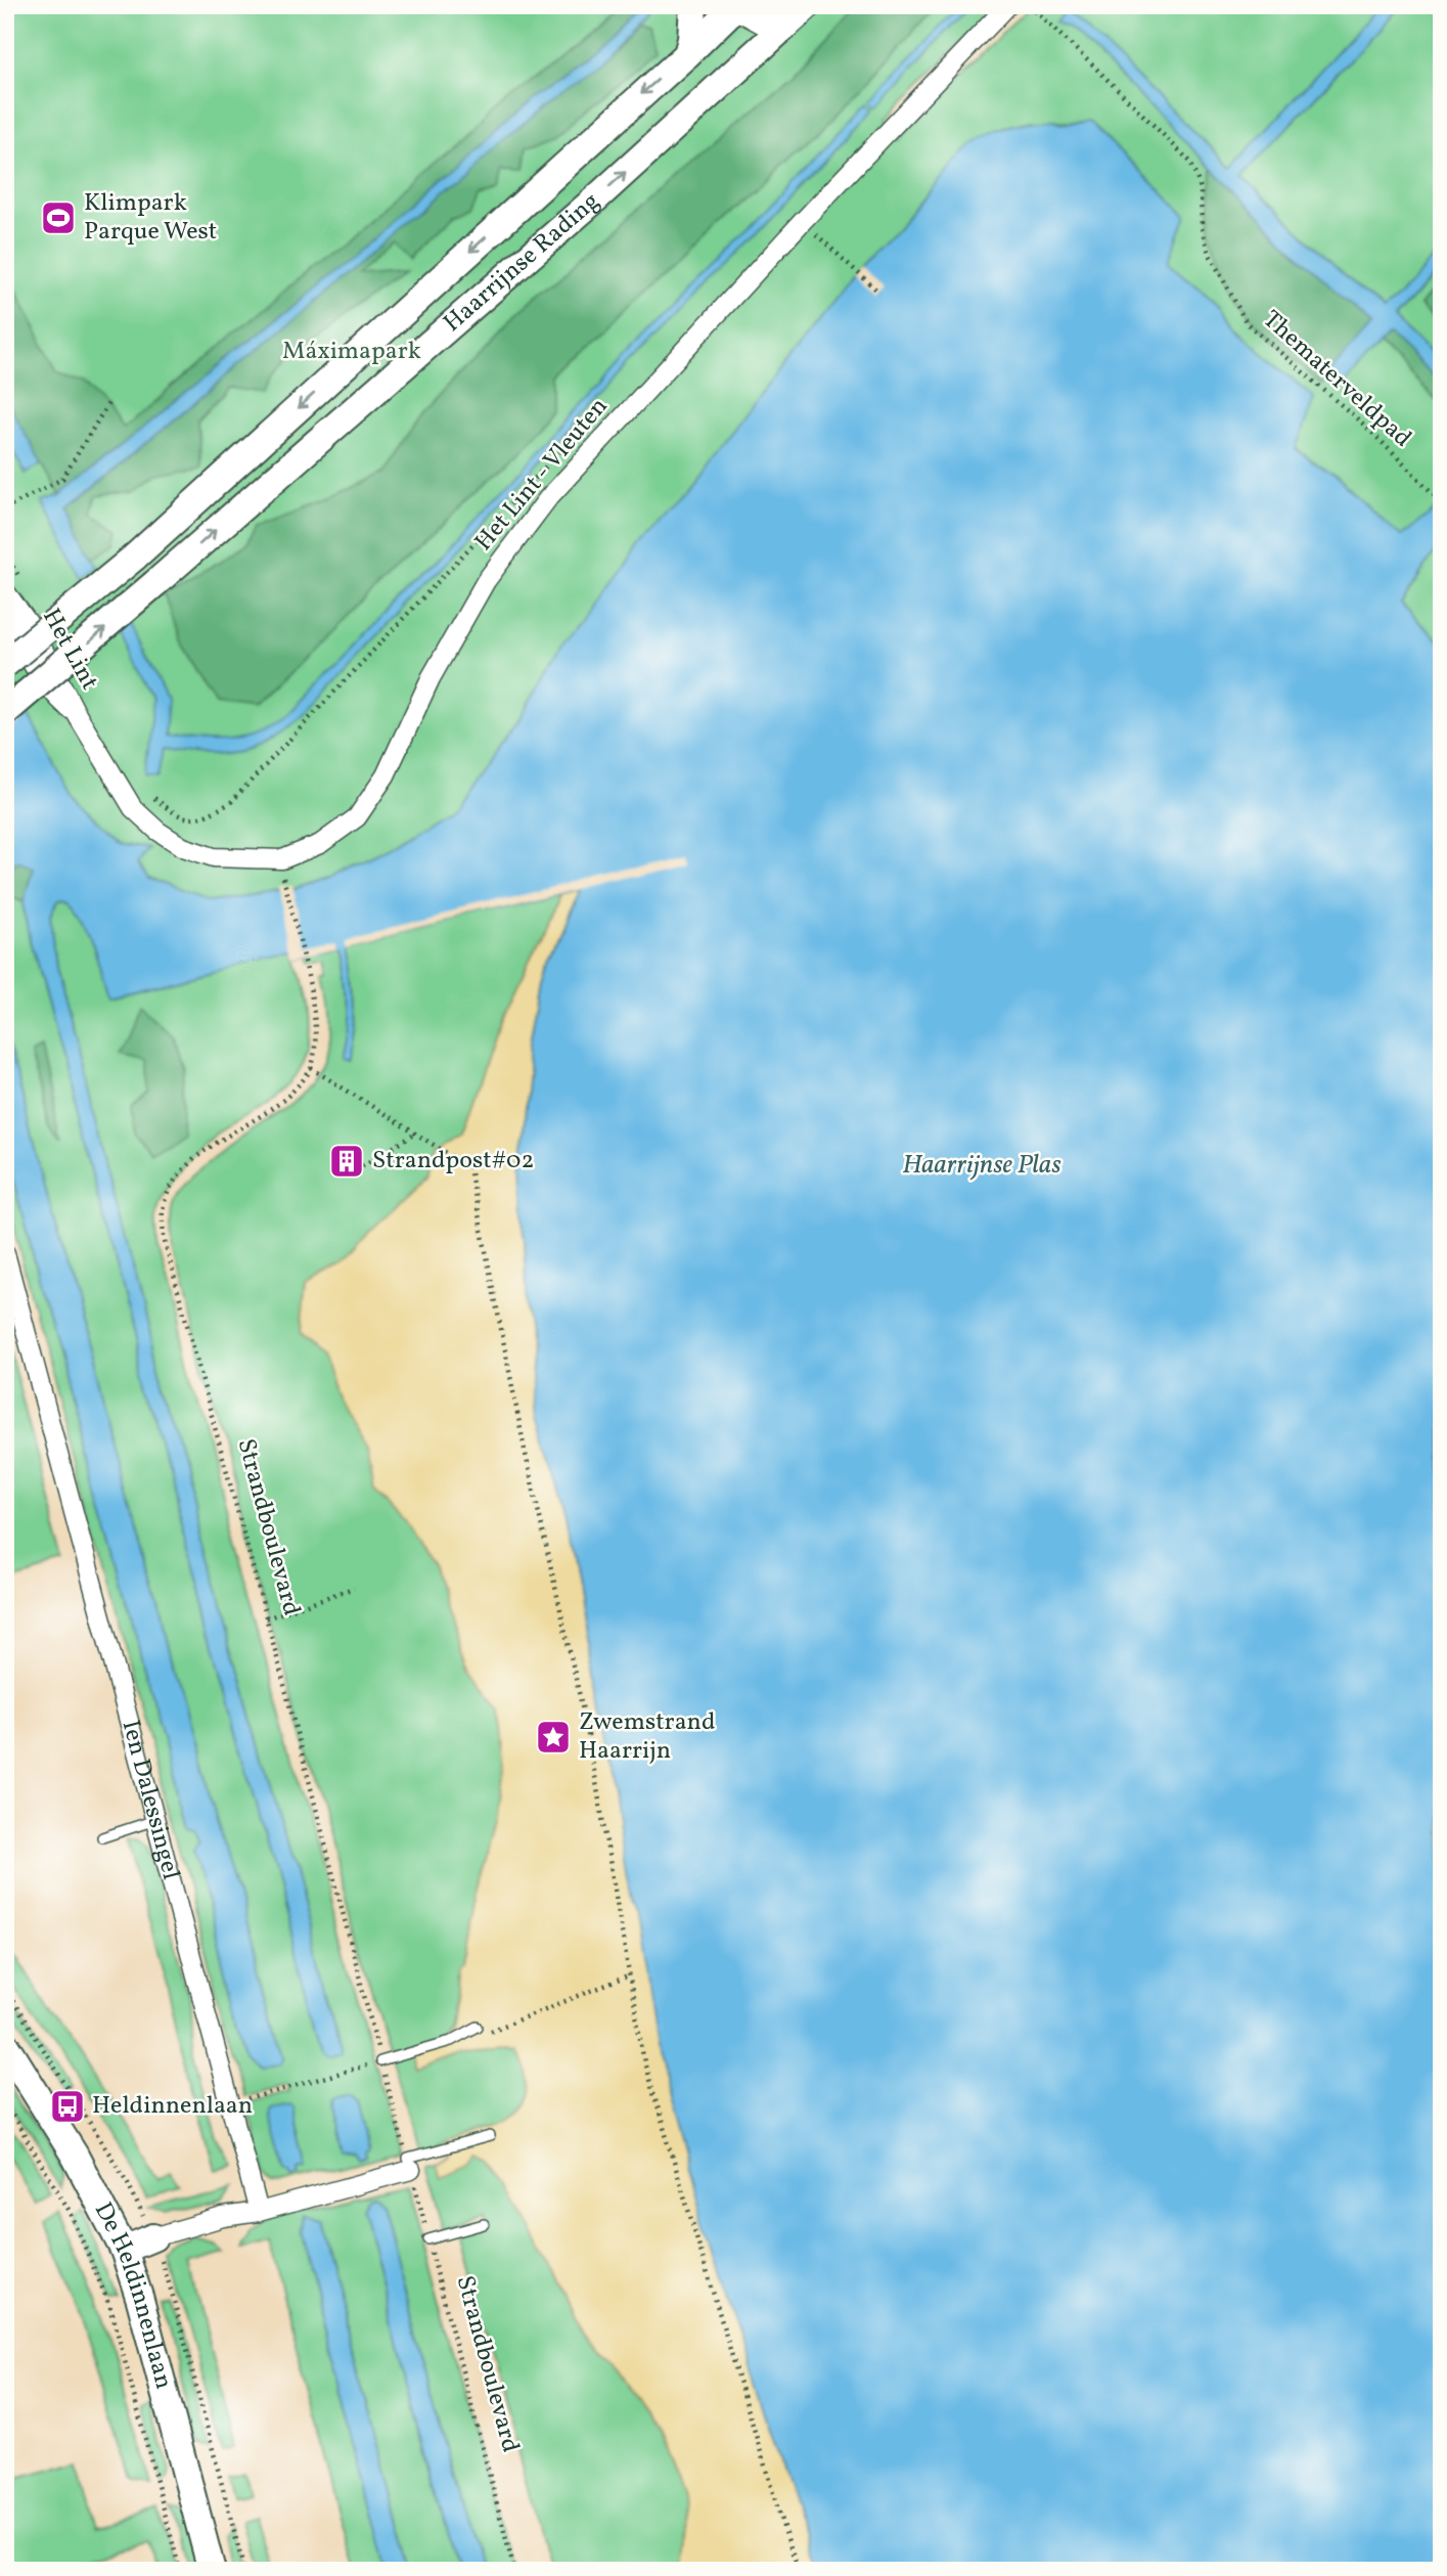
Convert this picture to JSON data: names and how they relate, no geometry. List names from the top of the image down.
{
  "streets": {
    "main road": ["Haarrijnse Rading", "De Heldinnenlaan"],
    "street": ["Het Lint - Vleuten", "Het Lint", "Ien Dalessingel"],
    "path": ["Thematerveldpad", "Strandboulevard"]
  },
  "crossings": [
    ["Het Lint - Vleuten", "Het Lint"]
  ],
  "water": ["Haarrijnse Plas"],
  "parks": ["Máximapark"],
  "places": {
    "sports": ["Klimpark Parque West"],
    "building": ["Strandpost#02"],
    "place": ["Zwemstrand Haarrijn"],
    "bus stop": ["Heldinnenlaan"]
  }
}
